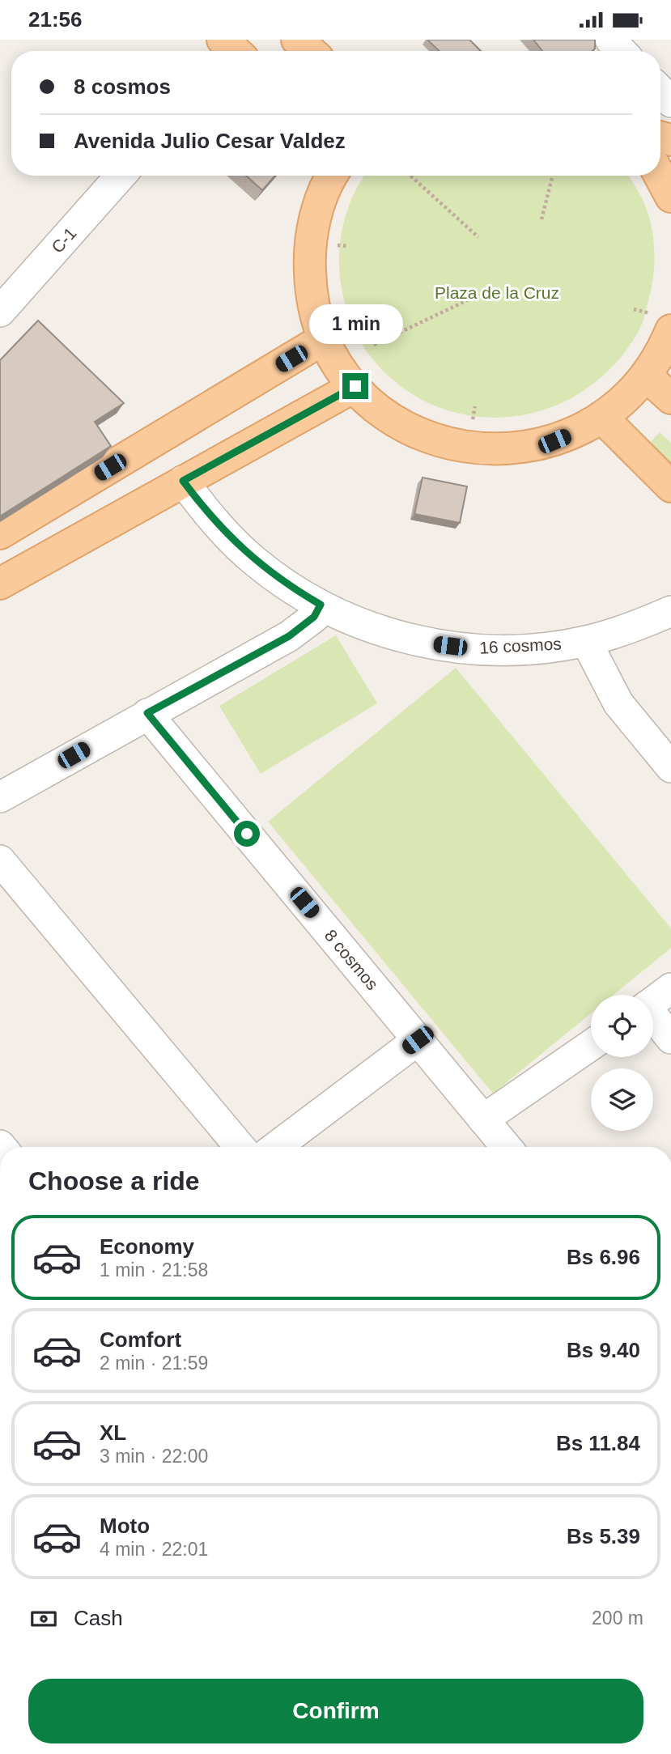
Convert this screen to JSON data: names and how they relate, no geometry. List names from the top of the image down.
{
  "streets": {
    "street": ["C-1", "16 cosmos", "8 cosmos"]
  },
  "parks": ["Plaza de la Cruz"],
  "page": {
    "status": "21:56",
    "banner": ["8 cosmos", "Avenida Julio Cesar Valdez"],
    "bubble": "1 min",
    "heading": "Choose a ride",
    "list": [
      {
        "name": "Economy",
        "note": "1 min · 21:58",
        "value": "Bs 6.96"
      },
      {
        "name": "Comfort",
        "note": "2 min · 21:59",
        "value": "Bs 9.40"
      },
      {
        "name": "XL",
        "note": "3 min · 22:00",
        "value": "Bs 11.84"
      },
      {
        "name": "Moto",
        "note": "4 min · 22:01",
        "value": "Bs 5.39"
      }
    ],
    "pay": ["Cash", "200 m"],
    "buttons": "Confirm"
  }
}
